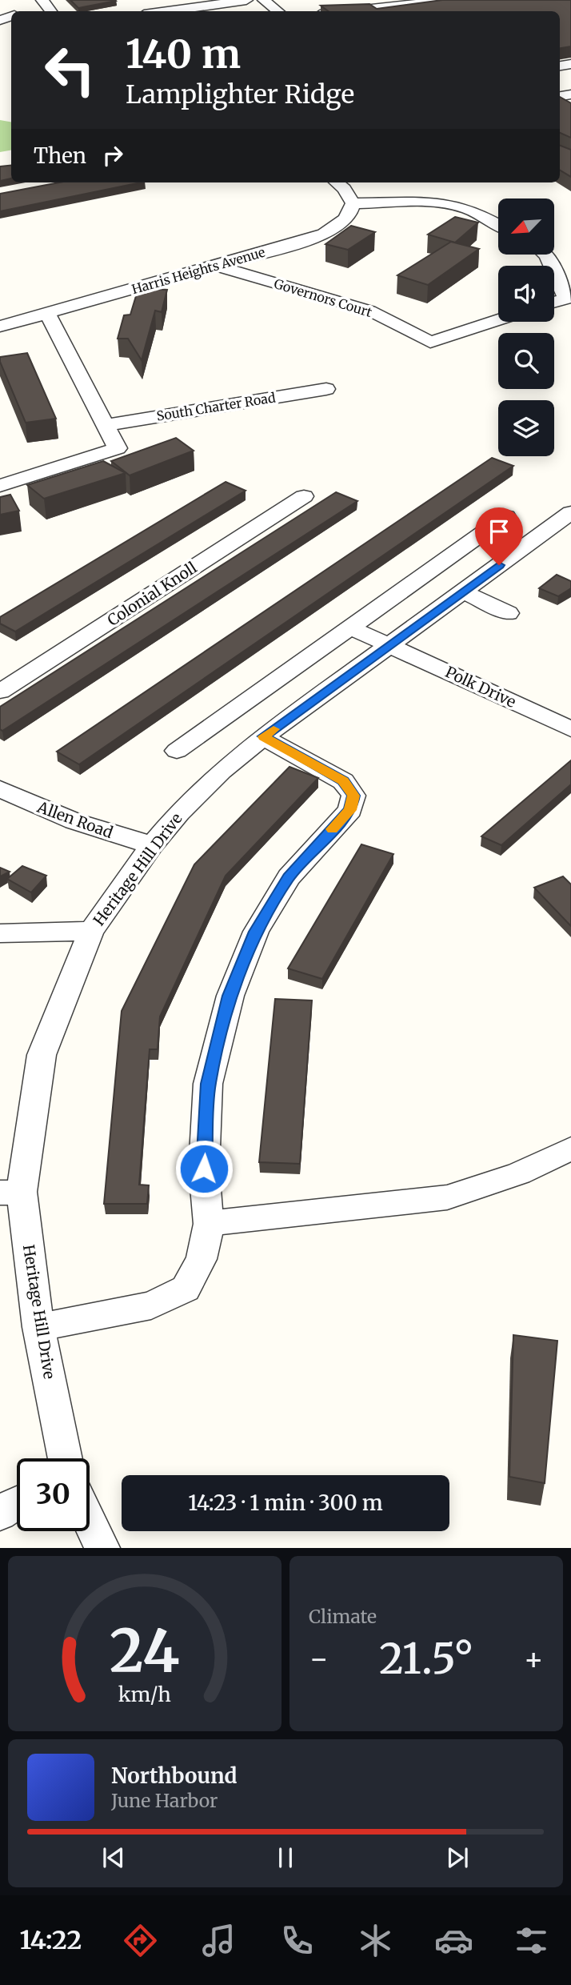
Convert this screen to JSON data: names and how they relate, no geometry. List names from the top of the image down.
{
  "streets": {
    "street": [
      "Harris Heights Avenue",
      "Governors Court",
      "South Charter Road",
      "Colonial Knoll",
      "Polk Drive",
      "Allen Road",
      "Heritage Hill Drive"
    ]
  },
  "crossings": [
    ["Harris Heights Avenue", "Governors Court"],
    ["Polk Drive", "Heritage Hill Drive"],
    ["Allen Road", "Heritage Hill Drive"]
  ],
  "north": "bottom left",
  "page": {
    "turn": ["140 m", "Lamplighter Ridge"],
    "then": "Then",
    "limit": "30",
    "trip": "14:23 · 1 min · 300 m",
    "tile": "Climate",
    "heat": ["−", "21.5°", "+"],
    "song": ["Northbound", "June Harbor"],
    "tabs": "14:22",
    "gauge": ["24", "km/h"]
  }
}
